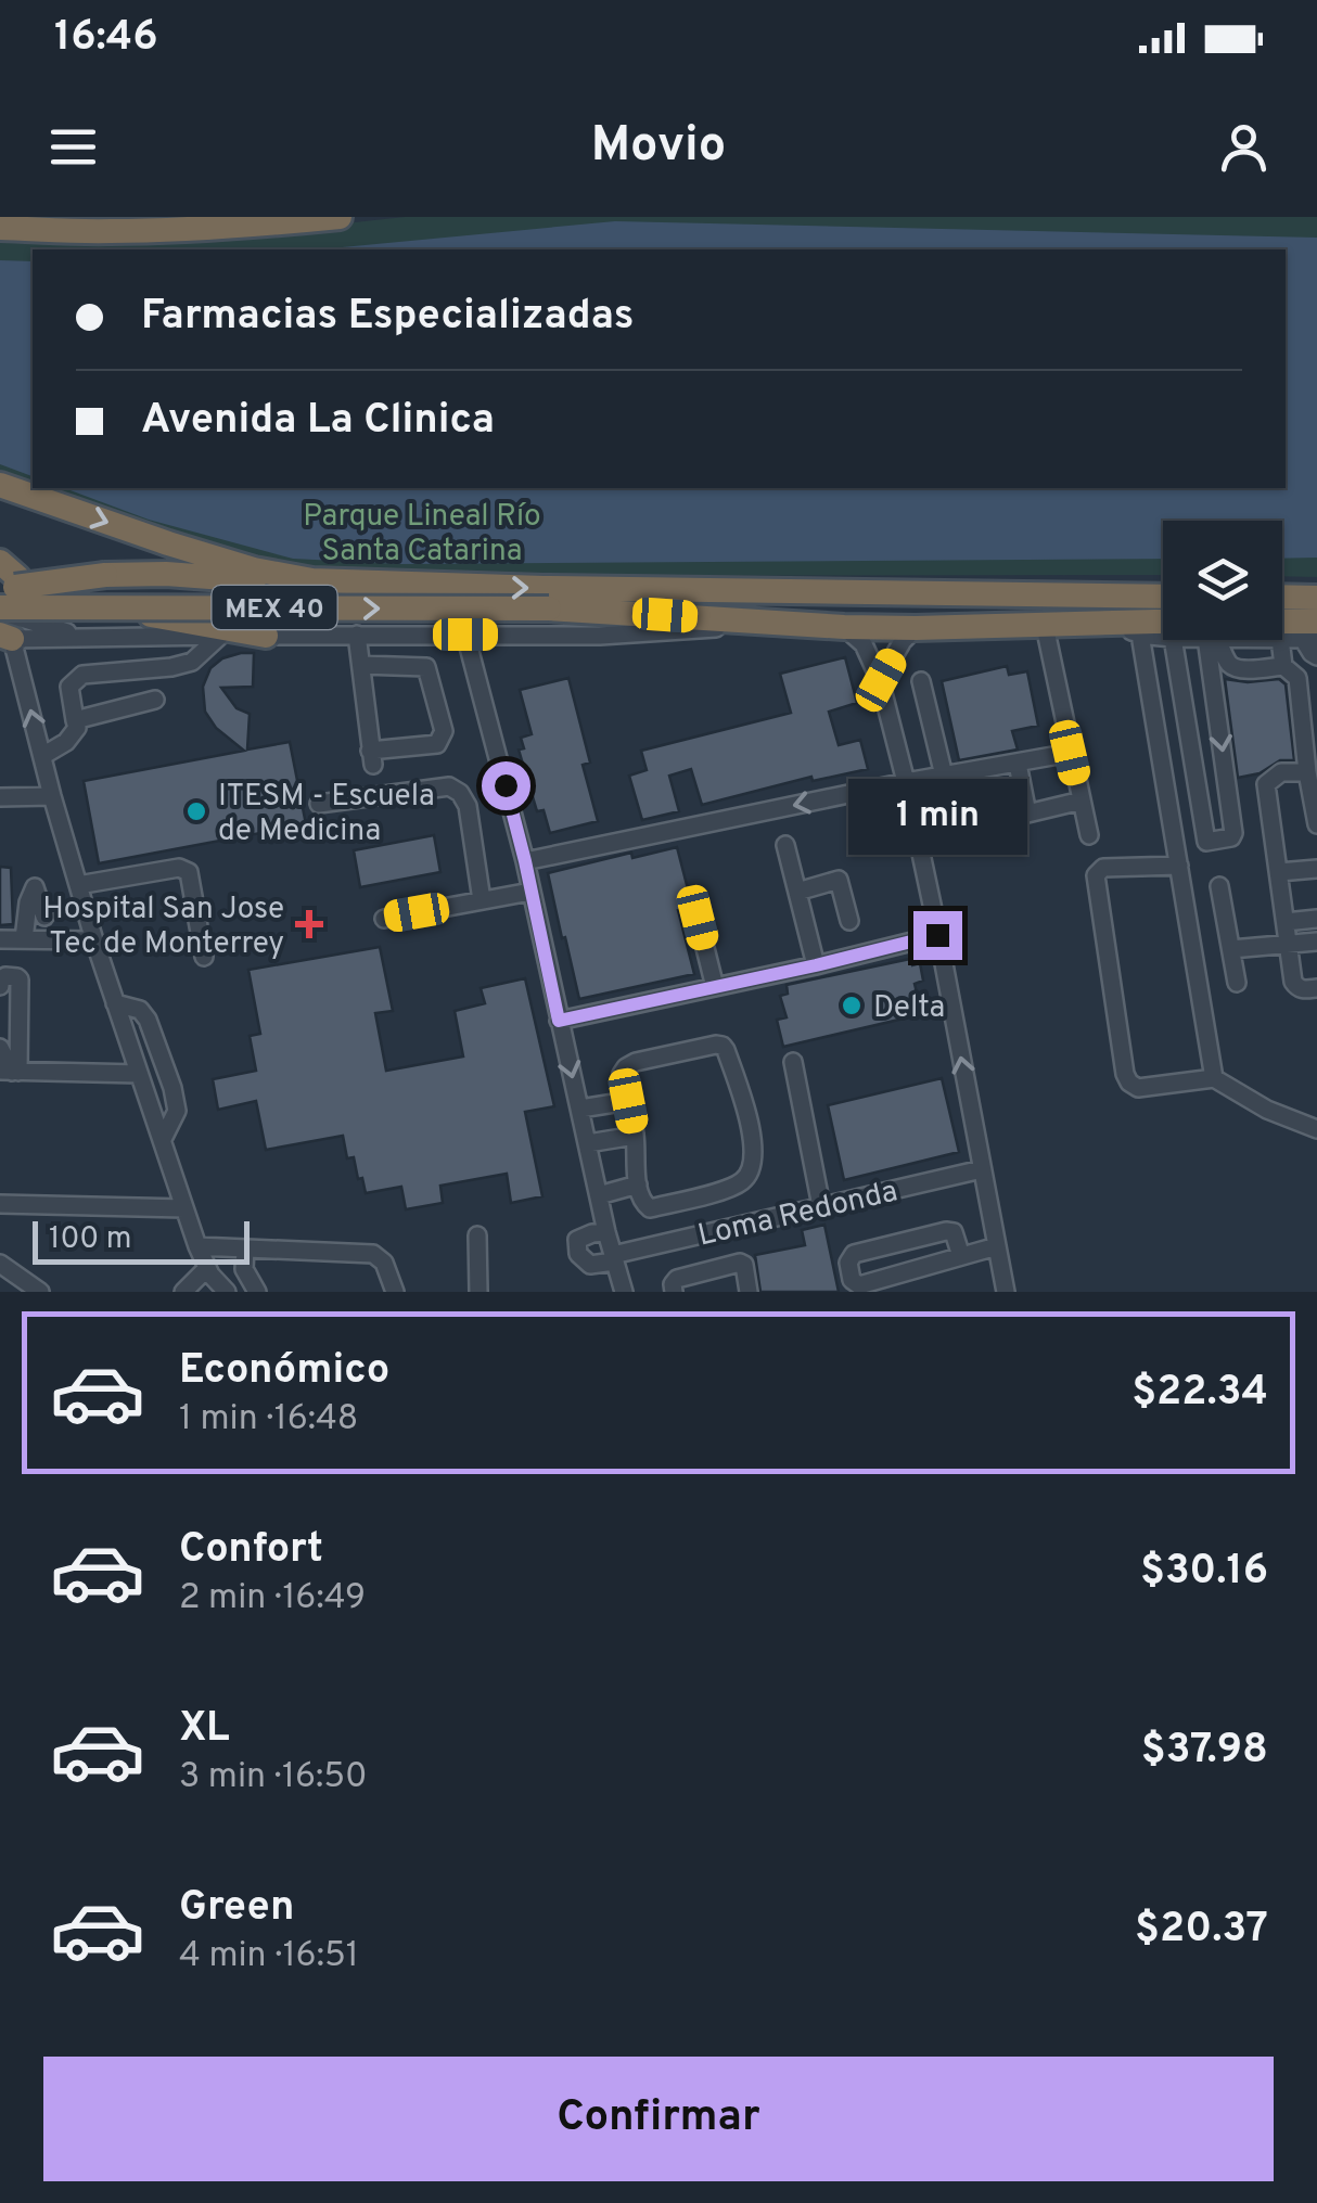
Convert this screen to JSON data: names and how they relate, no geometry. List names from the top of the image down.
{
  "streets": {
    "highway": ["MEX 40"],
    "street": ["Loma Redonda"]
  },
  "parks": ["Parque Lineal Río Santa Catarina"],
  "places": {
    "other": ["ITESM - Escuela de Medicina", "Delta"],
    "health": ["Hospital San Jose Tec de Monterrey"]
  },
  "scale_bar": "100 m",
  "page": {
    "status": "16:46",
    "header": "Movio",
    "banner": ["Farmacias Especializadas", "Avenida La Clinica"],
    "bubble": "1 min",
    "scale": "100 m",
    "list": [
      {
        "name": "Económico",
        "note": "1 min · 16:48",
        "value": "$22.34"
      },
      {
        "name": "Confort",
        "note": "2 min · 16:49",
        "value": "$30.16"
      },
      {
        "name": "XL",
        "note": "3 min · 16:50",
        "value": "$37.98"
      },
      {
        "name": "Green",
        "note": "4 min · 16:51",
        "value": "$20.37"
      }
    ],
    "buttons": "Confirmar"
  }
}
